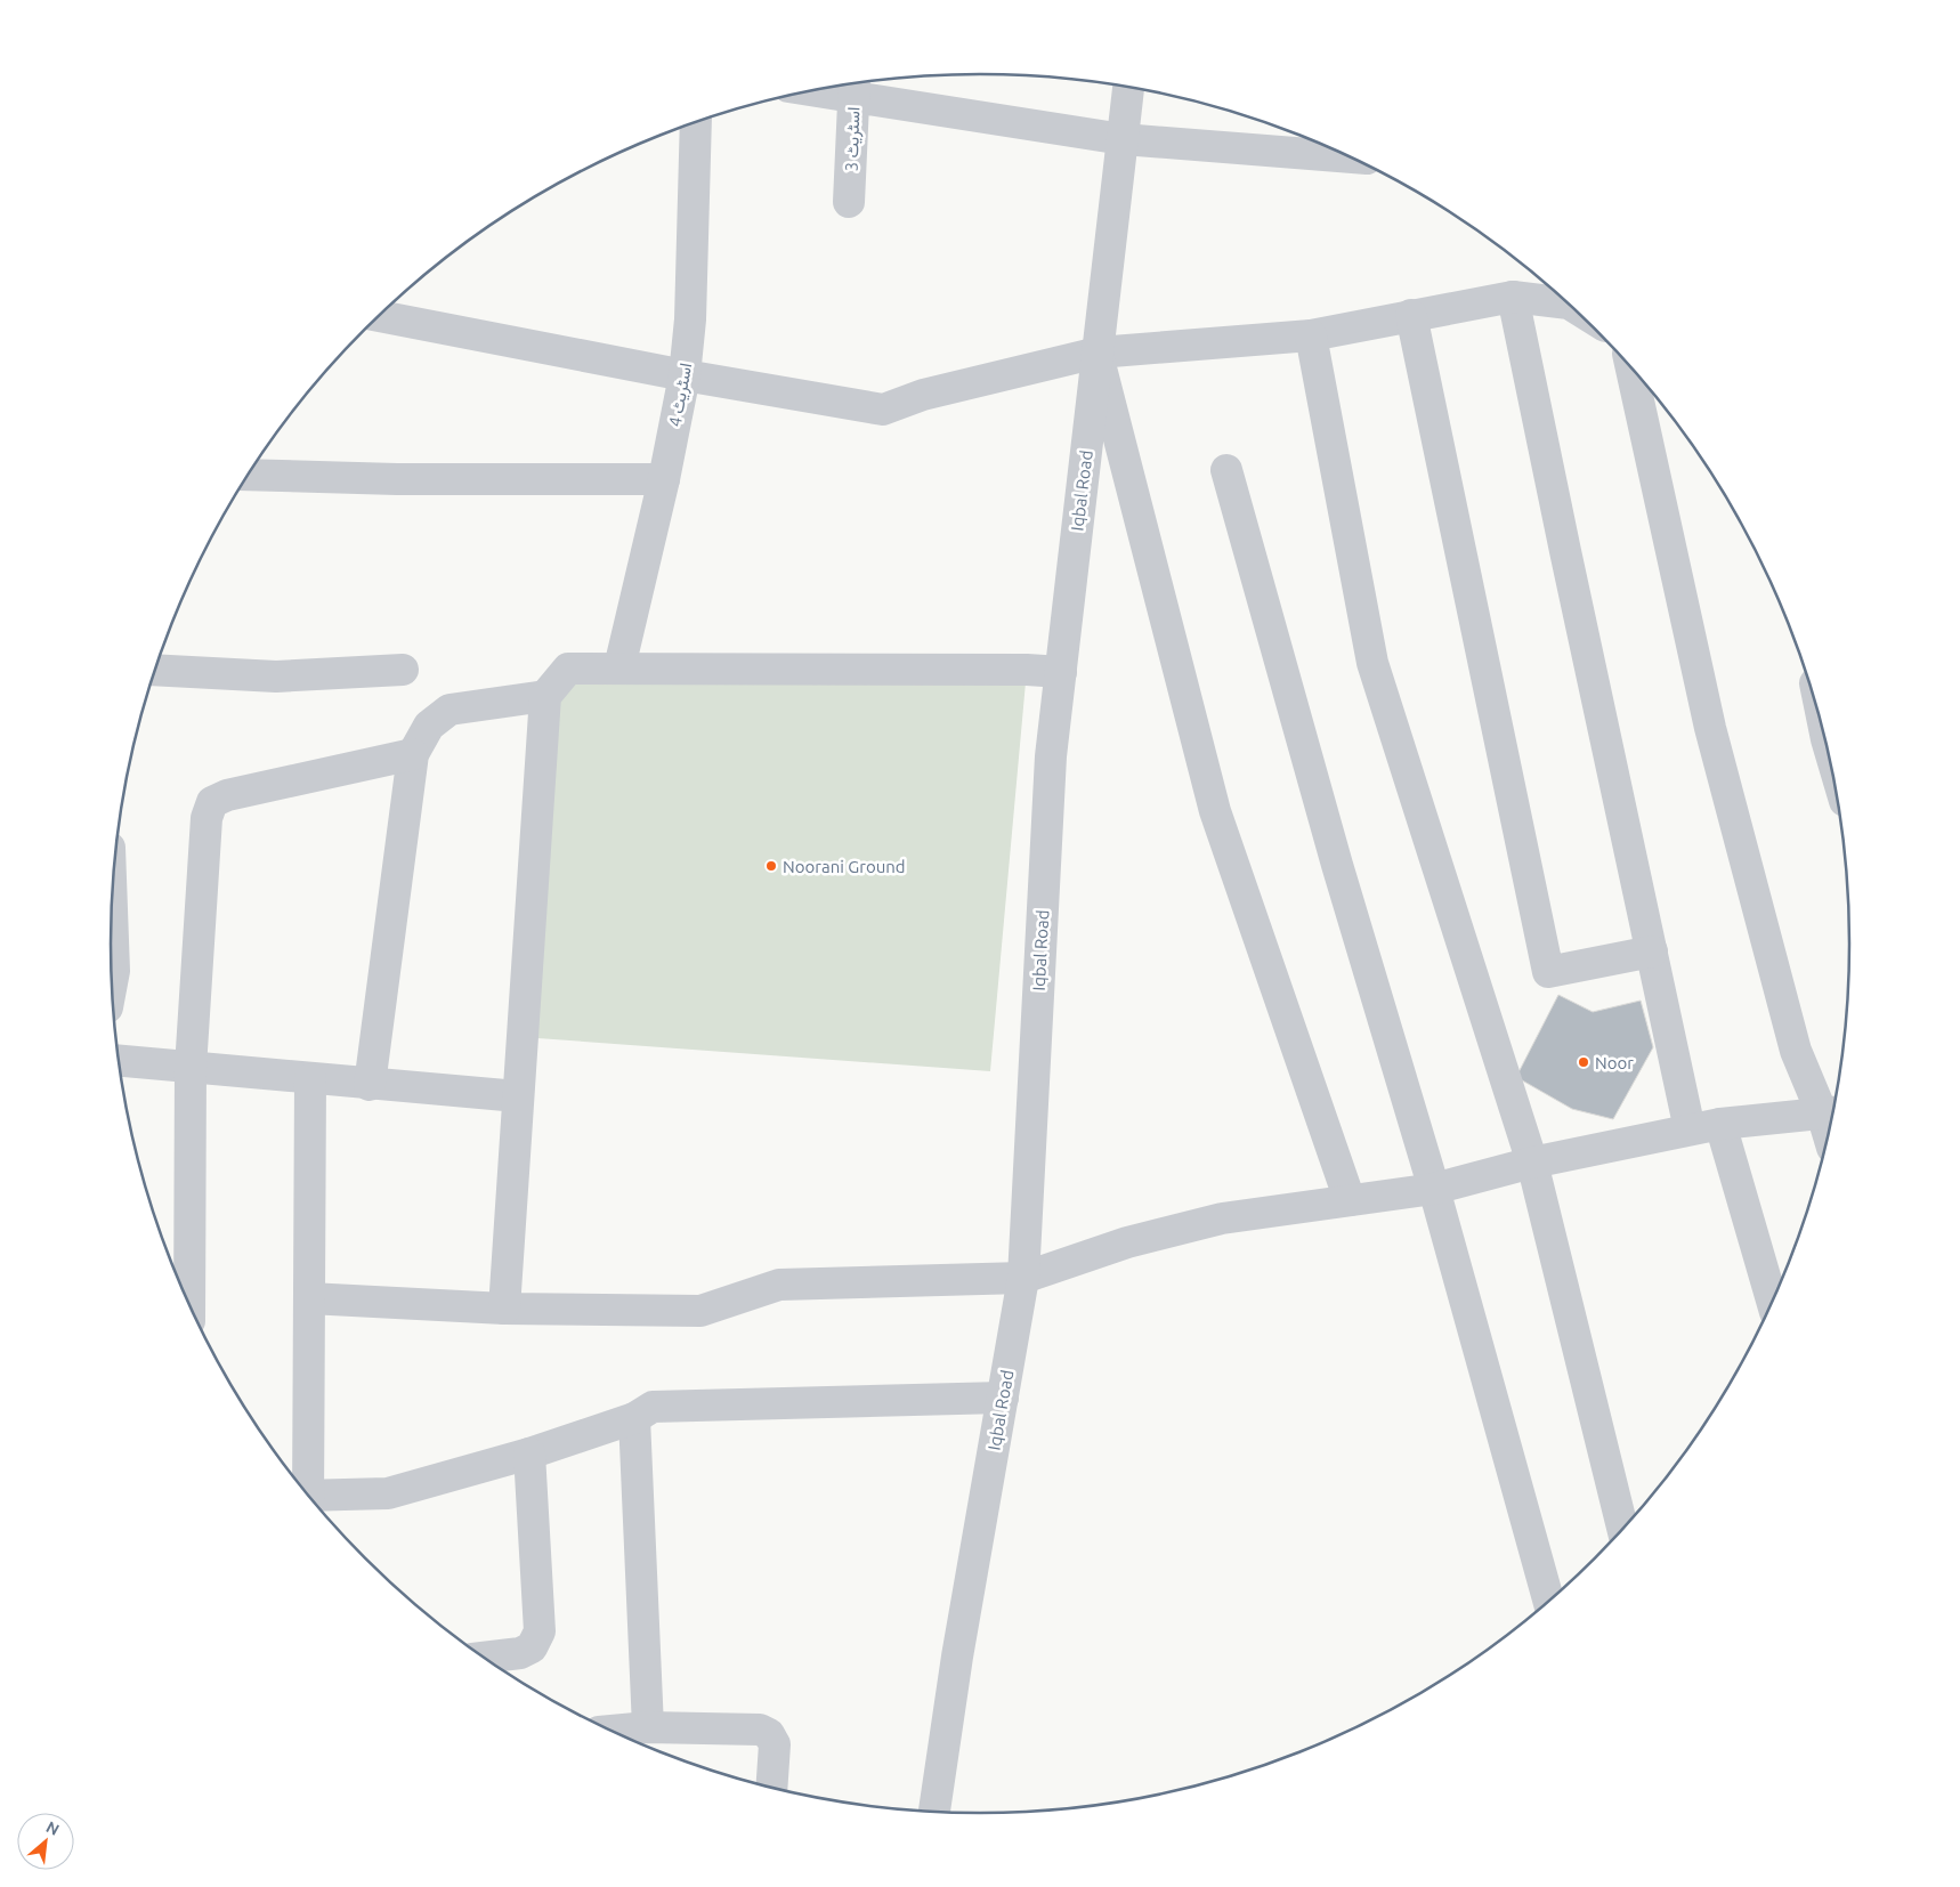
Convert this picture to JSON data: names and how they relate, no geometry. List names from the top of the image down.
{
  "streets": {
    "street": ["اسٹریٹ 3", "اسٹریٹ 4", "Iqbal Road"]
  },
  "places": ["Noorani Ground", "Noor"],
  "north": "top right"
}
